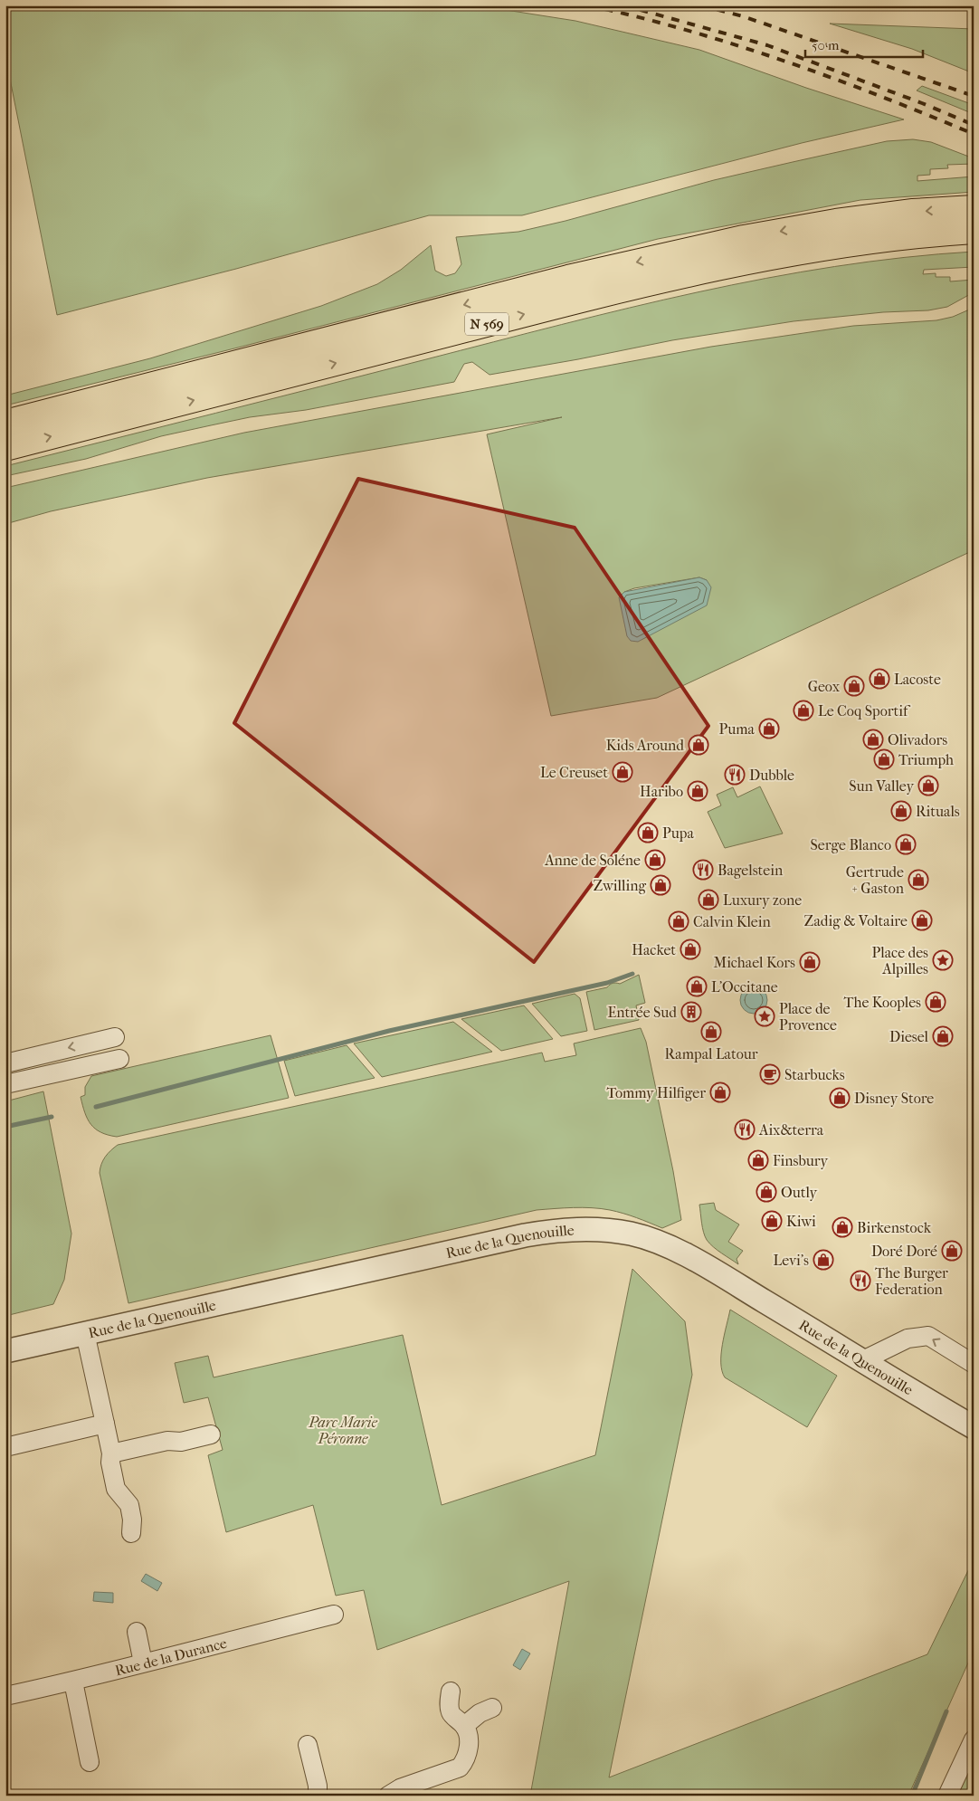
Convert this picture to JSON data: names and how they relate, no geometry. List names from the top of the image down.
{
  "streets": {
    "highway": ["N 569"],
    "street": ["Rue de la Quenouille", "Rue de la Durance"]
  },
  "parks": ["Parc Marie Péronne"],
  "places": {
    "shop": [
      "Lacoste",
      "Geox",
      "Le Coq Sportif",
      "Puma",
      "Olivadors",
      "Kids Around",
      "Triumph",
      "Le Creuset",
      "Sun Valley",
      "Haribo",
      "Rituals",
      "Pupa",
      "Serge Blanco",
      "Anne de Soléne",
      "Gertrude + Gaston",
      "Zwilling",
      "Luxury zone",
      "Zadig & Voltaire",
      "Calvin Klein",
      "Hacket",
      "Michael Kors",
      "L'Occitane",
      "The Kooples",
      "Rampal Latour",
      "Diesel",
      "Tommy Hilfiger",
      "Disney Store",
      "Finsbury",
      "Outly",
      "Kiwi",
      "Birkenstock",
      "Doré Doré",
      "Levi's"
    ],
    "restaurant": [
      "Dubble",
      "Bagelstein",
      "Aix&terra",
      "The Burger Federation"
    ],
    "place": ["Place des Alpilles", "Place de Provence"],
    "building": ["Entrée Sud"],
    "cafe": ["Starbucks"]
  },
  "scale_bar": "50 m"
}
